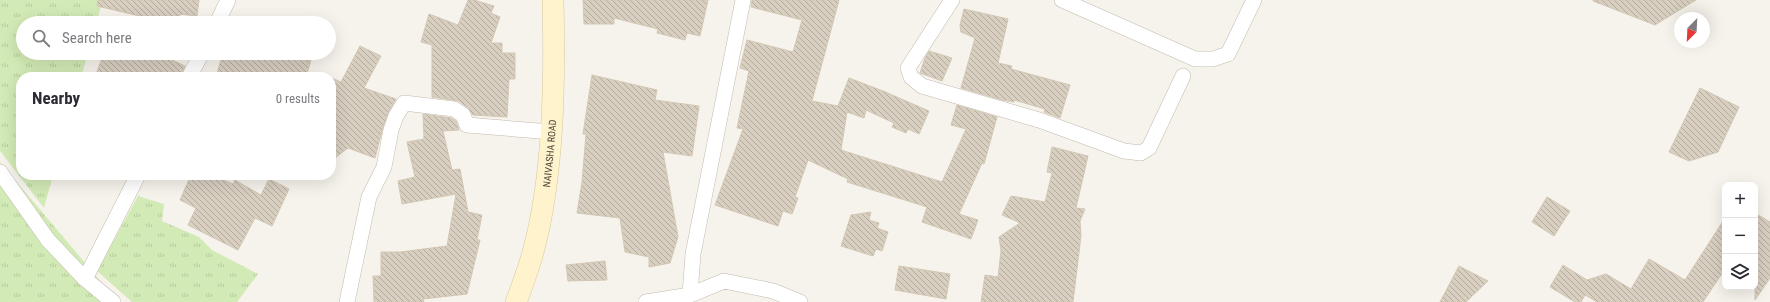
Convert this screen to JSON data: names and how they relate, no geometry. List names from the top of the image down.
{
  "streets": {
    "main road": ["NAIVASHA ROAD"]
  },
  "north": "bottom left",
  "page": {
    "search": "Search here",
    "heading": ["Nearby", "0 results"],
    "map_buttons": ["+", "−"]
  }
}
